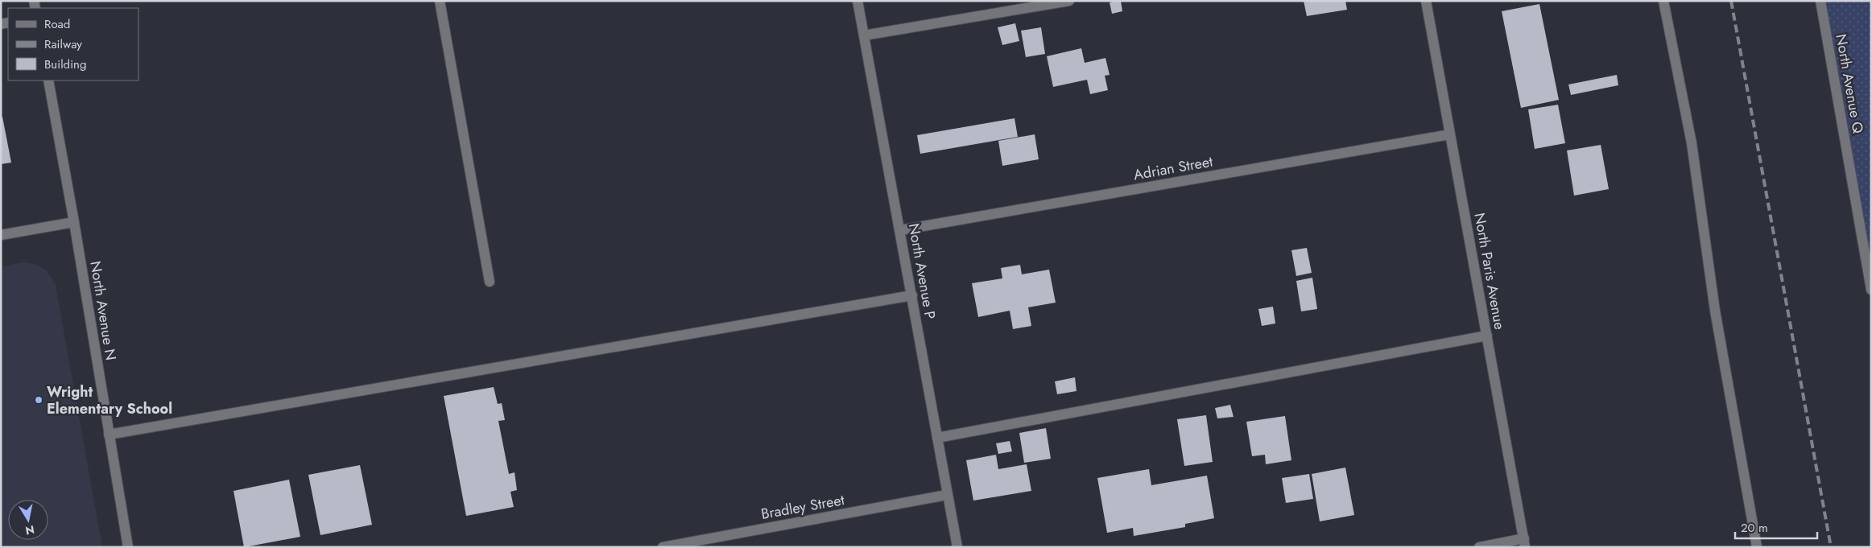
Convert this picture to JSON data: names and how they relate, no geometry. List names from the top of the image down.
{
  "streets": {
    "street": [
      "North Avenue Q",
      "Adrian Street",
      "North Avenue P",
      "North Paris Avenue",
      "North Avenue N",
      "Bradley Street"
    ]
  },
  "crossings": [
    ["Adrian Street", "North Avenue P"],
    ["Adrian Street", "North Paris Avenue"],
    ["North Avenue P", "Bradley Street"]
  ],
  "places": ["Wright Elementary School"],
  "legend": ["Road", "Railway", "Building"],
  "scale_bar": "20 m",
  "north": "bottom"
}
